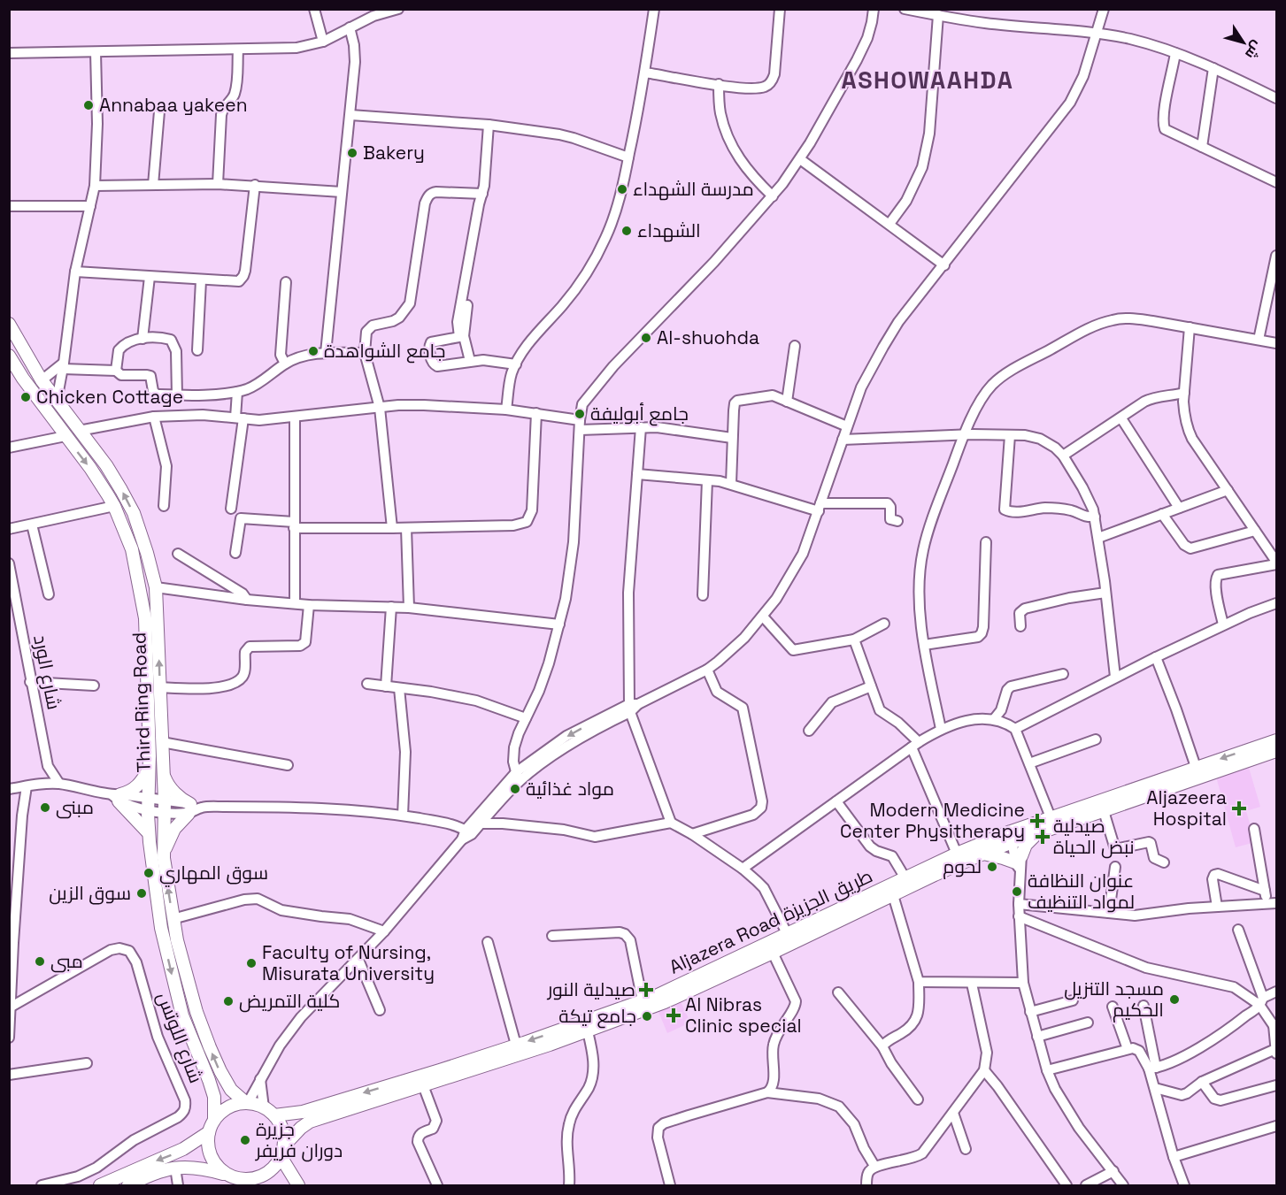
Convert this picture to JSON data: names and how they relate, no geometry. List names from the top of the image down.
{
  "streets": {
    "main road": ["Third Ring Road", "Aljazera Road طريق الجزيزة"],
    "street": ["شارع الورد", "شارع اللوتس"]
  },
  "crossings": [
    ["Third Ring Road", "Aljazera Road طريق الجزيزة"]
  ],
  "districts": ["ASHOWAAHDA"],
  "places": {
    "other": [
      "Annabaa yakeen",
      "Bakery",
      "مدرسة الشهداء",
      "الشهداء",
      "Al-shuohda",
      "جامع الشواهدة",
      "Chicken Cottage",
      "جامع أبوليفة",
      "مواد غذائية",
      "مبنى",
      "لحوم",
      "سوق المهاري",
      "عنوان النظافة لمواد التنظيف",
      "سوق الزين",
      "مبى",
      "Faculty of Nursing, Misurata University",
      "مسجد التنزيل الحكيم",
      "كلية التمريض",
      "جامع تيكة",
      "جزيرة دوران فريفر"
    ],
    "health": [
      "Aljazeera Hospital",
      "Modern Medicine Center Physitherapy",
      "صيدلية نبض الحياة",
      "صيدلية النور",
      "Al Nibras Clinic special"
    ]
  },
  "north": "bottom right"
}
